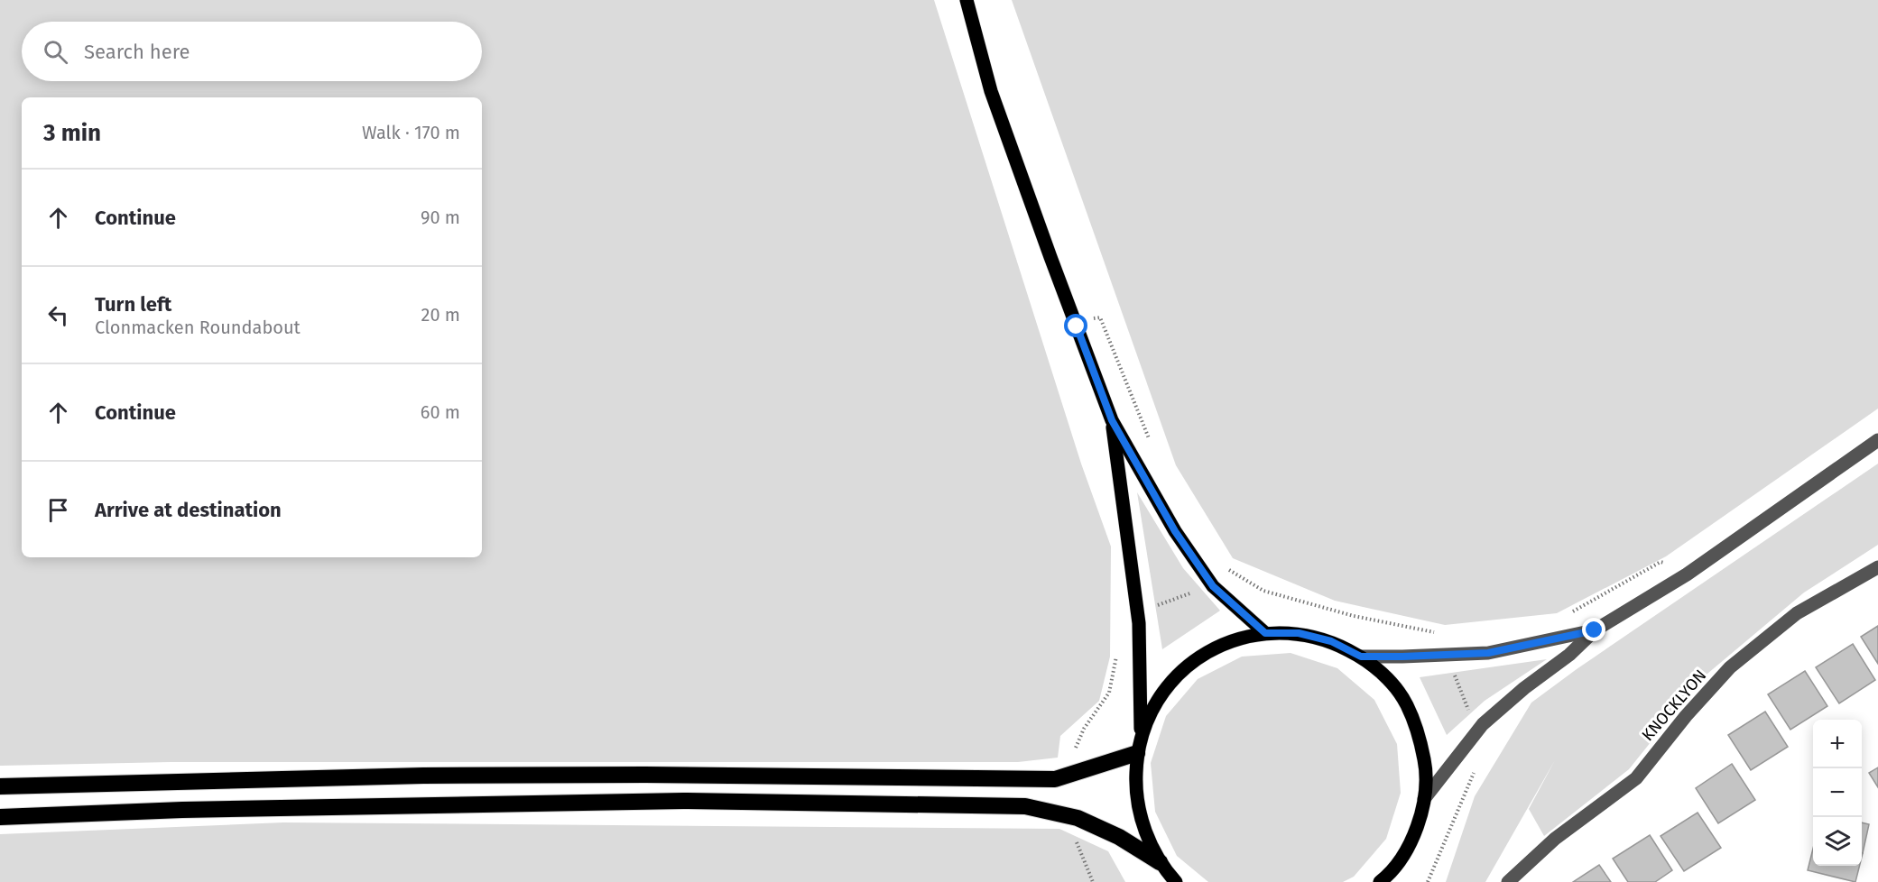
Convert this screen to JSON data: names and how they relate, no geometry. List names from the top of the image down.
{
  "streets": {
    "street": ["KNOCKLYON"]
  },
  "page": {
    "search": "Search here",
    "heading": ["3 min", "Walk · 170 m"],
    "list": [
      ["Continue", "90 m"],
      ["Turn left", "Clonmacken Roundabout", "20 m"],
      ["Continue", "60 m"],
      "Arrive at destination"
    ],
    "map_buttons": ["+", "−"]
  }
}
